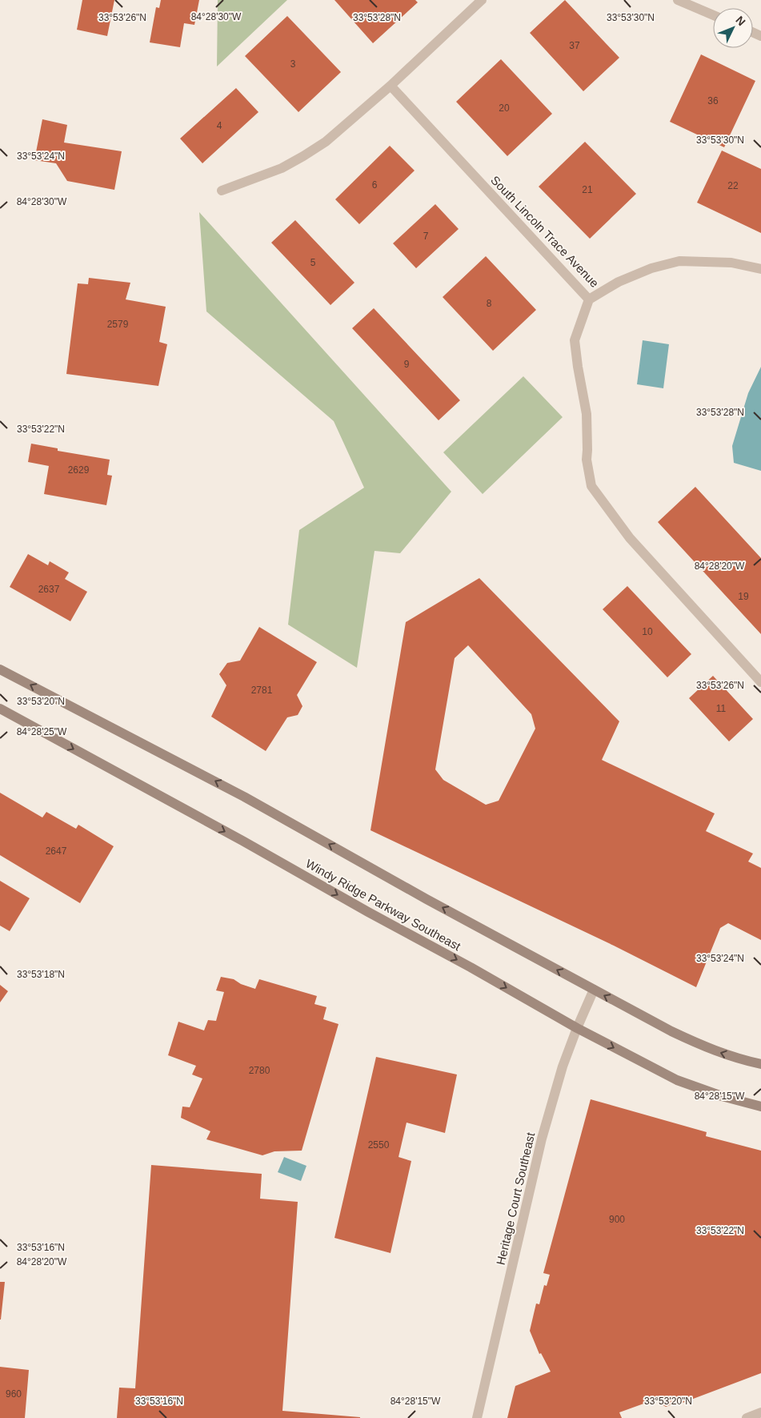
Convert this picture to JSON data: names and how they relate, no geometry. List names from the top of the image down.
{
  "streets": {
    "main road": ["Windy Ridge Parkway Southeast"],
    "street": ["South Lincoln Trace Avenue", "Heritage Court Southeast"]
  },
  "crossings": [
    ["Windy Ridge Parkway Southeast", "Heritage Court Southeast"]
  ],
  "house_numbers": [
    "37",
    "3",
    "36",
    "20",
    "4",
    "6",
    "22",
    "21",
    "7",
    "5",
    "8",
    "2579",
    "9",
    "2629",
    "2637",
    "19",
    "10",
    "2781",
    "11",
    "2647",
    "2780",
    "2550",
    "900",
    "960"
  ],
  "north": "top right",
  "coordinates": [
    "84°28'30\"W",
    "33°53'26\"N",
    "33°53'28\"N",
    "33°53'30\"N",
    "33°53'24\"N",
    "33°53'22\"N",
    "84°28'20\"W",
    "33°53'20\"N",
    "84°28'25\"W",
    "33°53'18\"N",
    "84°28'15\"W",
    "33°53'16\"N"
  ]
}
